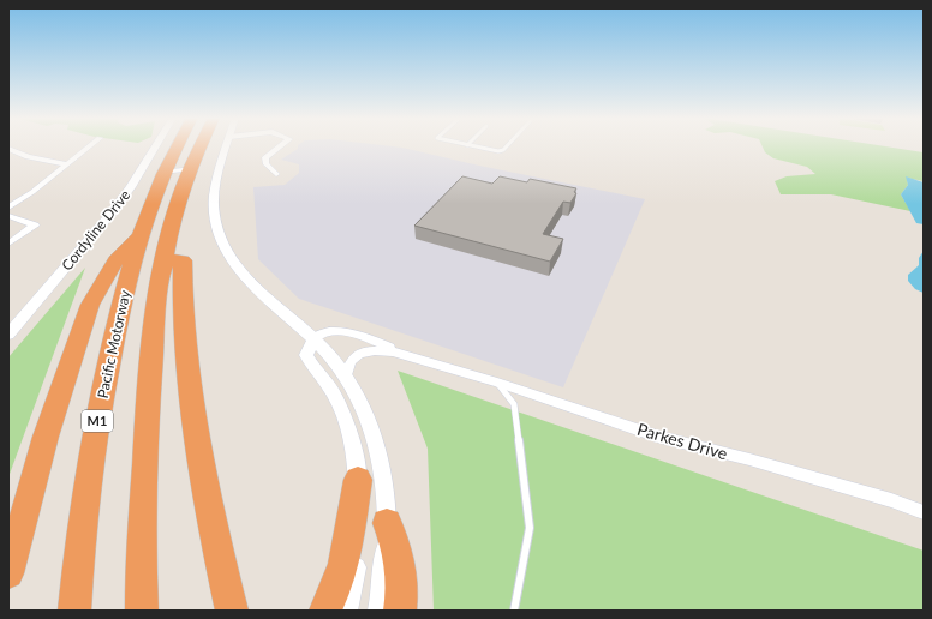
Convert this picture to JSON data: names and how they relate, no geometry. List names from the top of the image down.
{
  "streets": {
    "highway": ["Pacific Motorway", "M1"],
    "street": ["Cordyline Drive", "Parkes Drive"]
  }
}
